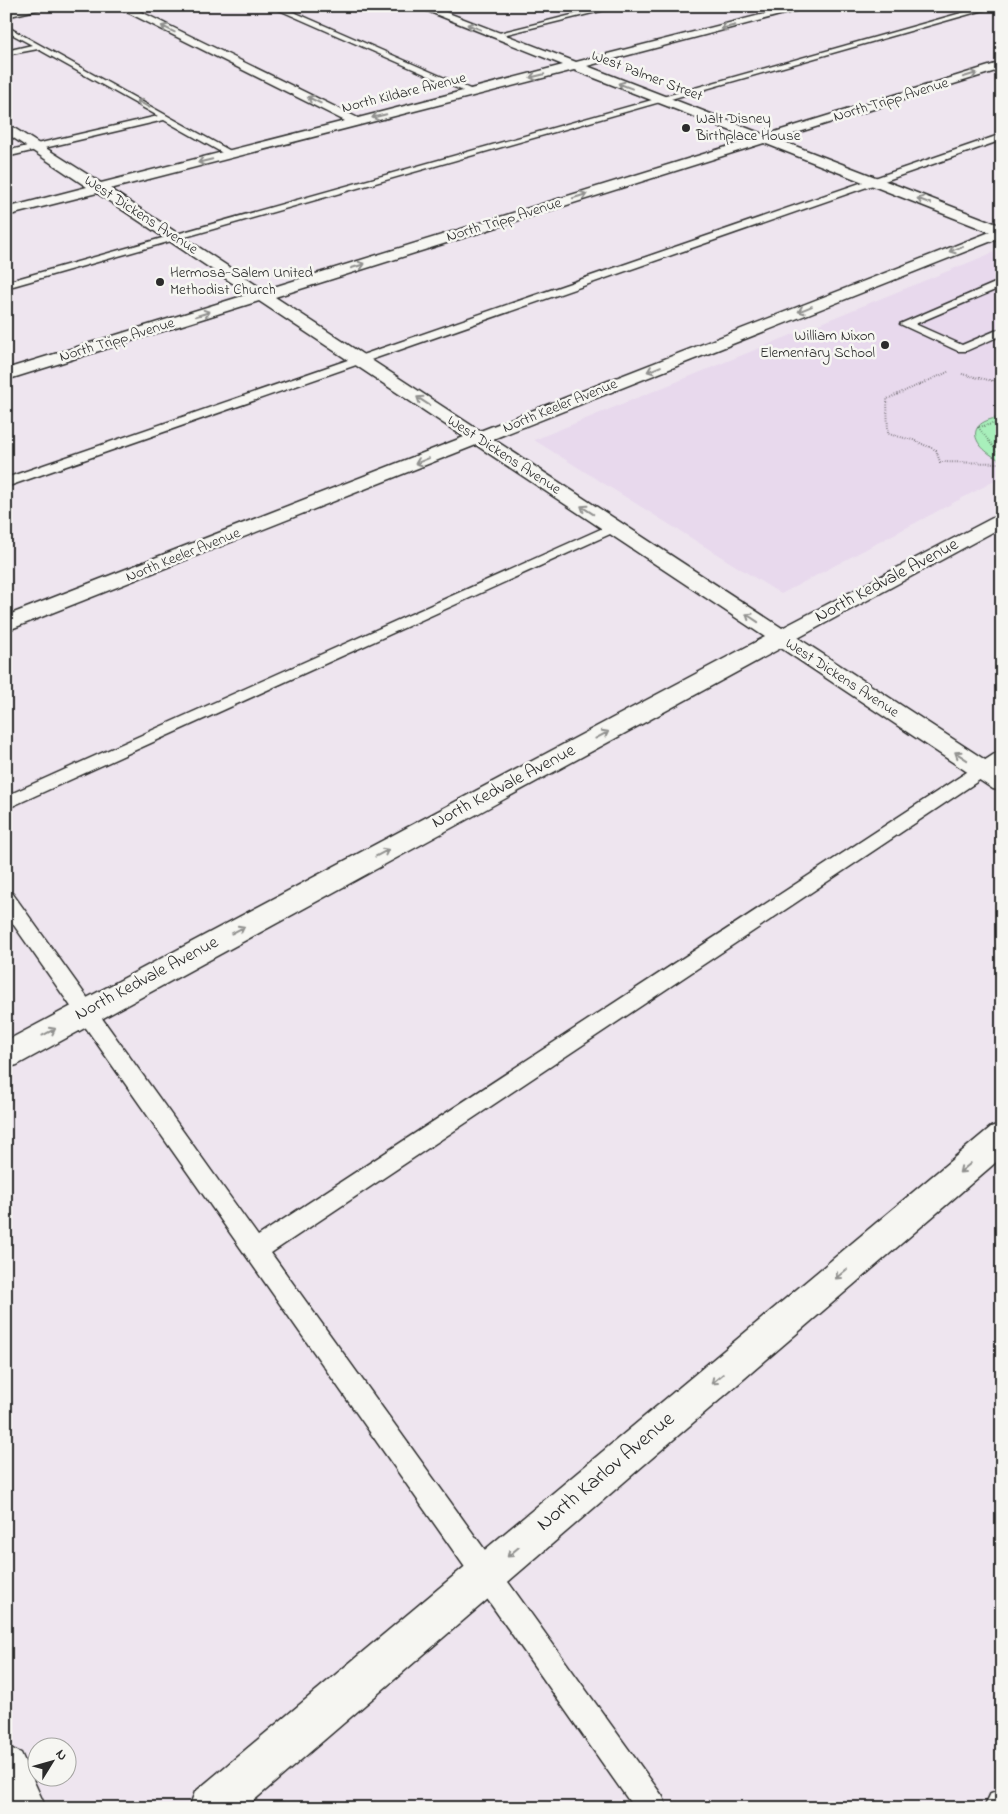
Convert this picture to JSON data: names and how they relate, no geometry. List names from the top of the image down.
{
  "streets": {
    "street": [
      "West Palmer Street",
      "North Kildare Avenue",
      "North Tripp Avenue",
      "West Dickens Avenue",
      "North Keeler Avenue",
      "North Kedvale Avenue",
      "North Karlov Avenue"
    ]
  },
  "crossings": [
    ["West Palmer Street", "North Kildare Avenue"],
    ["West Palmer Street", "North Tripp Avenue"],
    ["West Palmer Street", "North Keeler Avenue"],
    ["North Kildare Avenue", "West Dickens Avenue"],
    ["North Tripp Avenue", "West Dickens Avenue"],
    ["West Dickens Avenue", "North Keeler Avenue"],
    ["West Dickens Avenue", "North Kedvale Avenue"]
  ],
  "one_way": [
    "West Palmer Street",
    "North Kildare Avenue",
    "North Tripp Avenue",
    "West Dickens Avenue",
    "North Keeler Avenue",
    "North Kedvale Avenue",
    "North Karlov Avenue"
  ],
  "places": ["Walt Disney Birthplace House", "Hermosa-Salem United Methodist Church", "William Nixon Elementary School"],
  "north": "top right"
}
